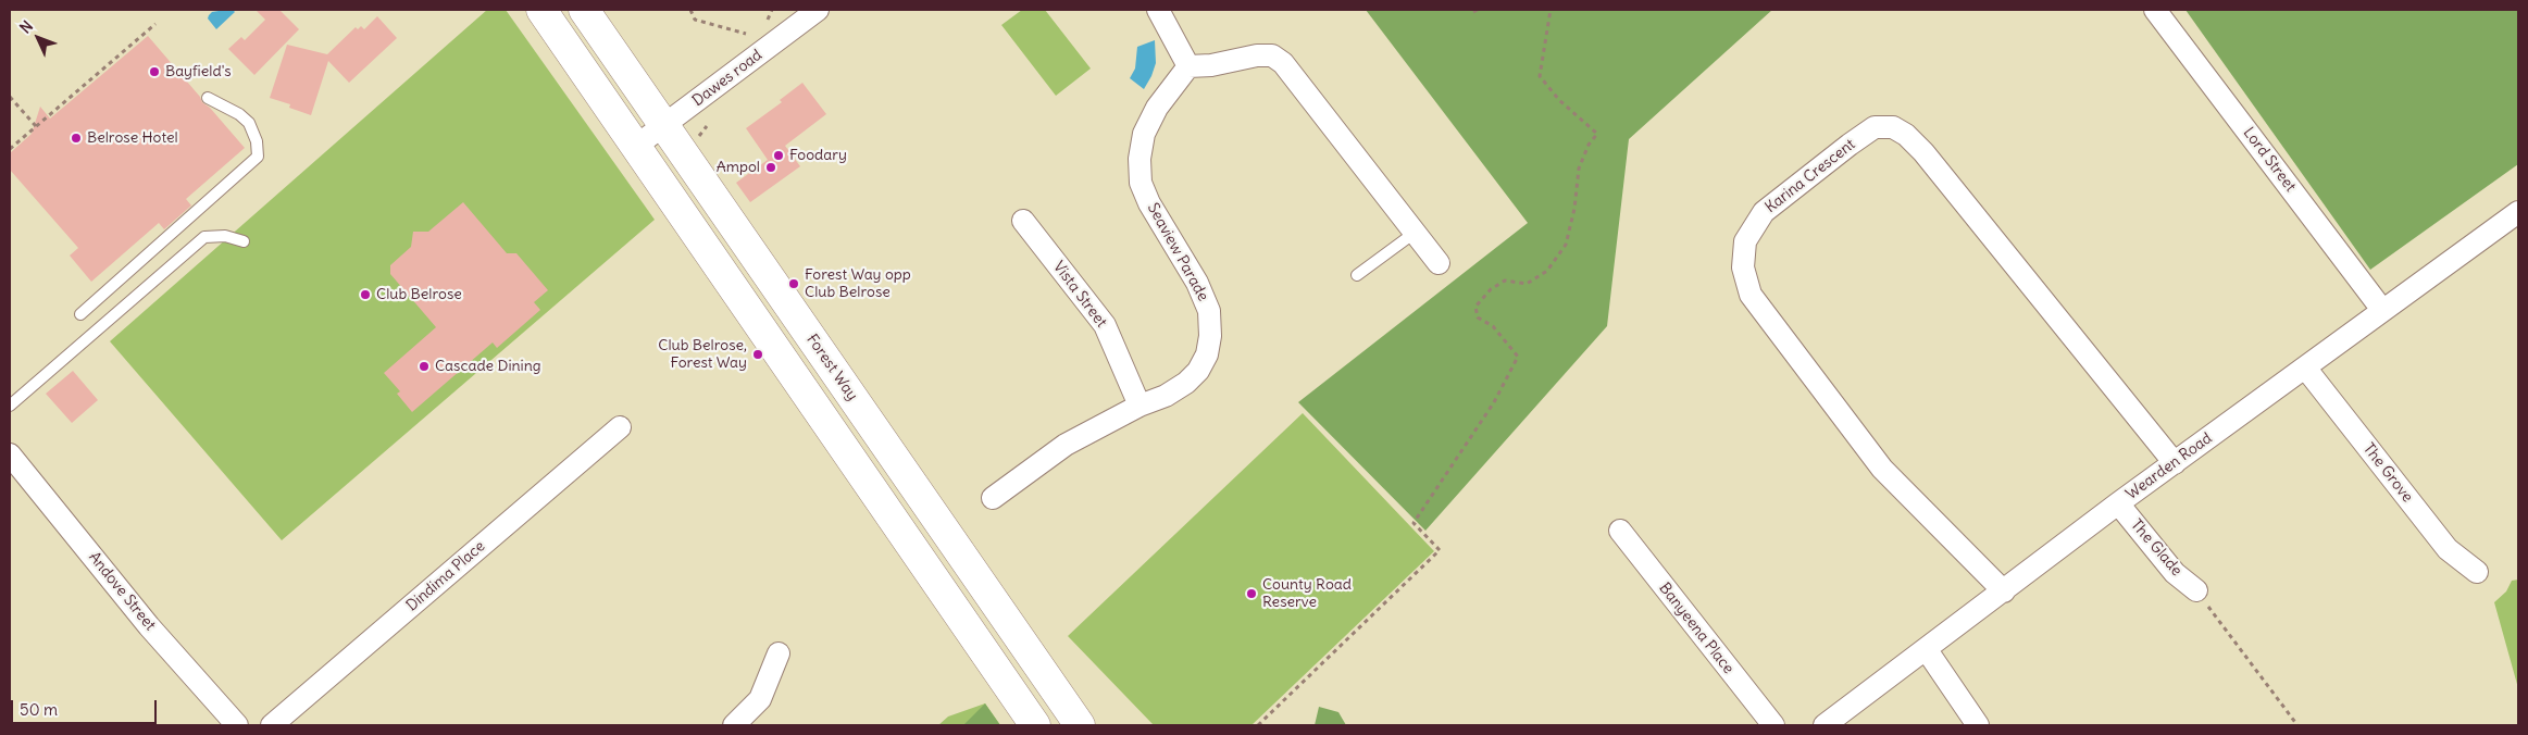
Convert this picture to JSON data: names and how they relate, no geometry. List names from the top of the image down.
{
  "streets": {
    "main road": ["Forest Way"],
    "street": [
      "Dawes road",
      "Lord Street",
      "Karina Crescent",
      "Seaview Parade",
      "Vista Street",
      "Wearden Road",
      "The Grove",
      "The Glade",
      "Dindima Place",
      "Andove Street",
      "Banyeena Place"
    ]
  },
  "crossings": [
    ["Dawes road", "Forest Way"],
    ["Lord Street", "Wearden Road"],
    ["Karina Crescent", "Wearden Road"],
    ["Seaview Parade", "Vista Street"],
    ["Wearden Road", "The Grove"],
    ["Wearden Road", "The Glade"]
  ],
  "places": [
    "Bayfield's",
    "Belrose Hotel",
    "Foodary",
    "Ampol",
    "Forest Way opp Club Belrose",
    "Club Belrose",
    "Club Belrose, Forest Way",
    "Cascade Dining",
    "County Road Reserve"
  ],
  "scale_bar": "50 m",
  "north": "top left"
}
